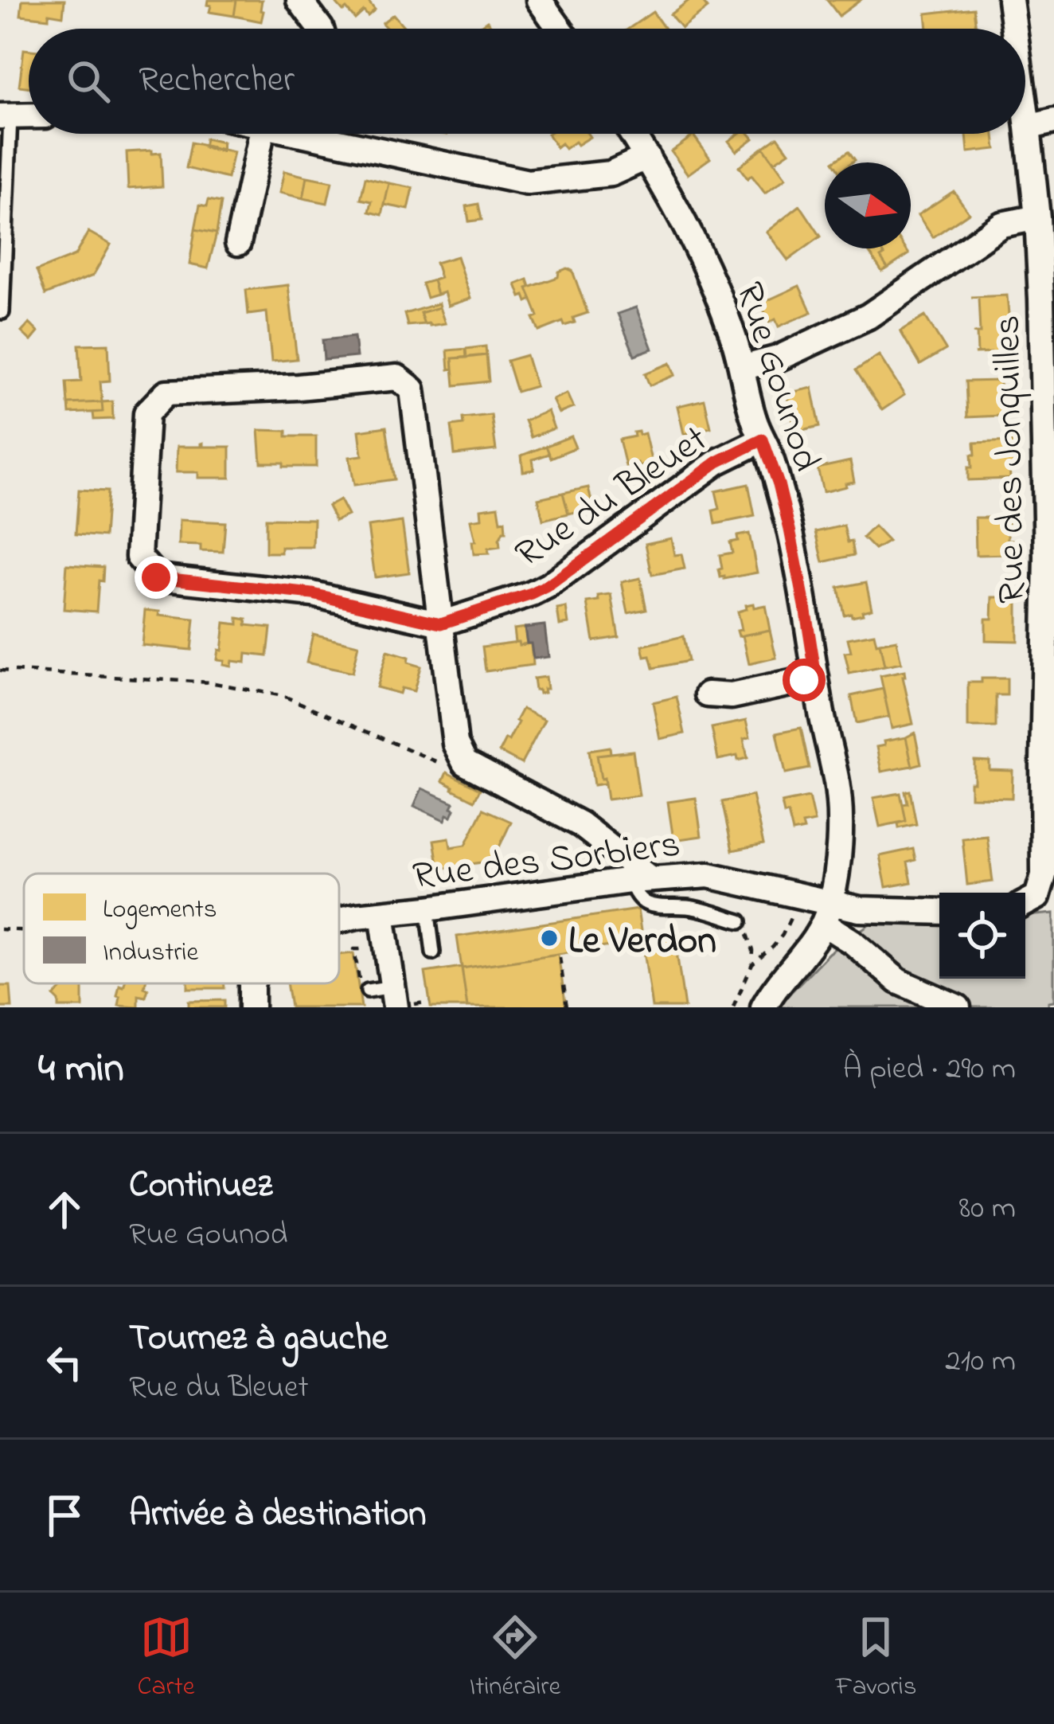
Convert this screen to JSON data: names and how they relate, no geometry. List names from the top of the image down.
{
  "streets": {
    "street": [
      "Rue Gounod",
      "Rue des Jonquilles",
      "Rue du Bleuet",
      "Rue des Sorbiers"
    ]
  },
  "crossings": [
    ["Rue Gounod", "Rue du Bleuet"],
    ["Rue Gounod", "Rue des Sorbiers"]
  ],
  "places": ["Le Verdon"],
  "legend": ["Logements", "Industrie"],
  "north": "right",
  "page": {
    "search": "Rechercher",
    "heading": ["4 min", "À pied · 290 m"],
    "list": [
      ["Continuez", "Rue Gounod", "80 m"],
      ["Tournez à gauche", "Rue du Bleuet", "210 m"],
      "Arrivée à destination"
    ],
    "nav": ["Carte", "Itinéraire", "Favoris"]
  }
}
